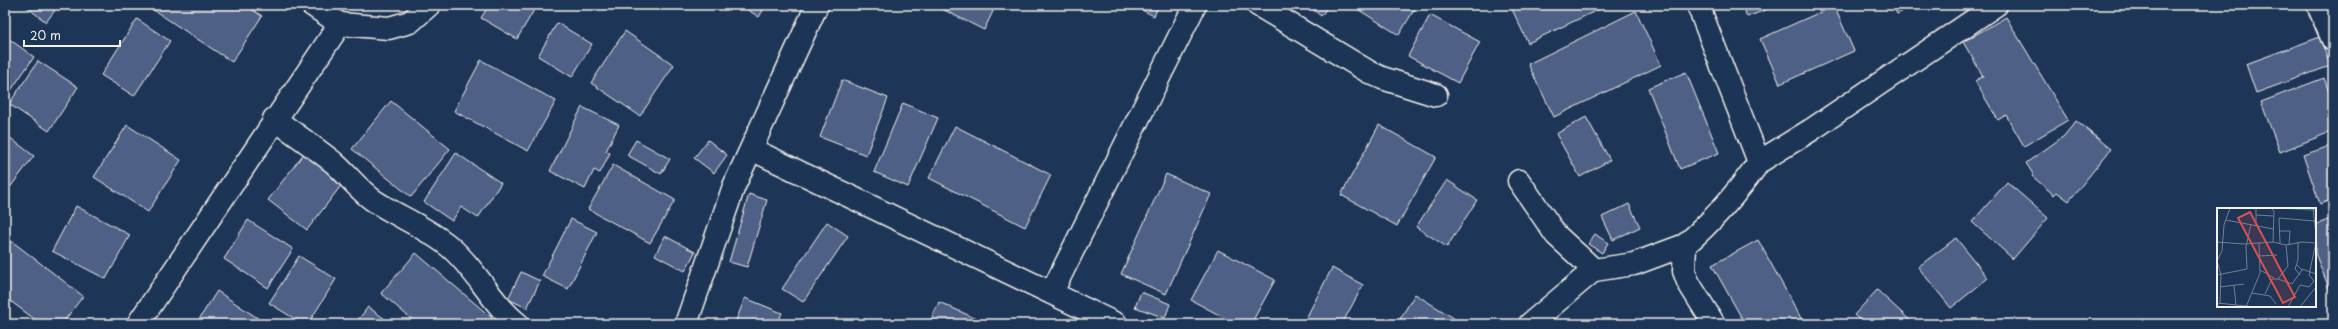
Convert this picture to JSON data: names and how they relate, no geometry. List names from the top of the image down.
{
  "scale_bar": "20 m"
}
